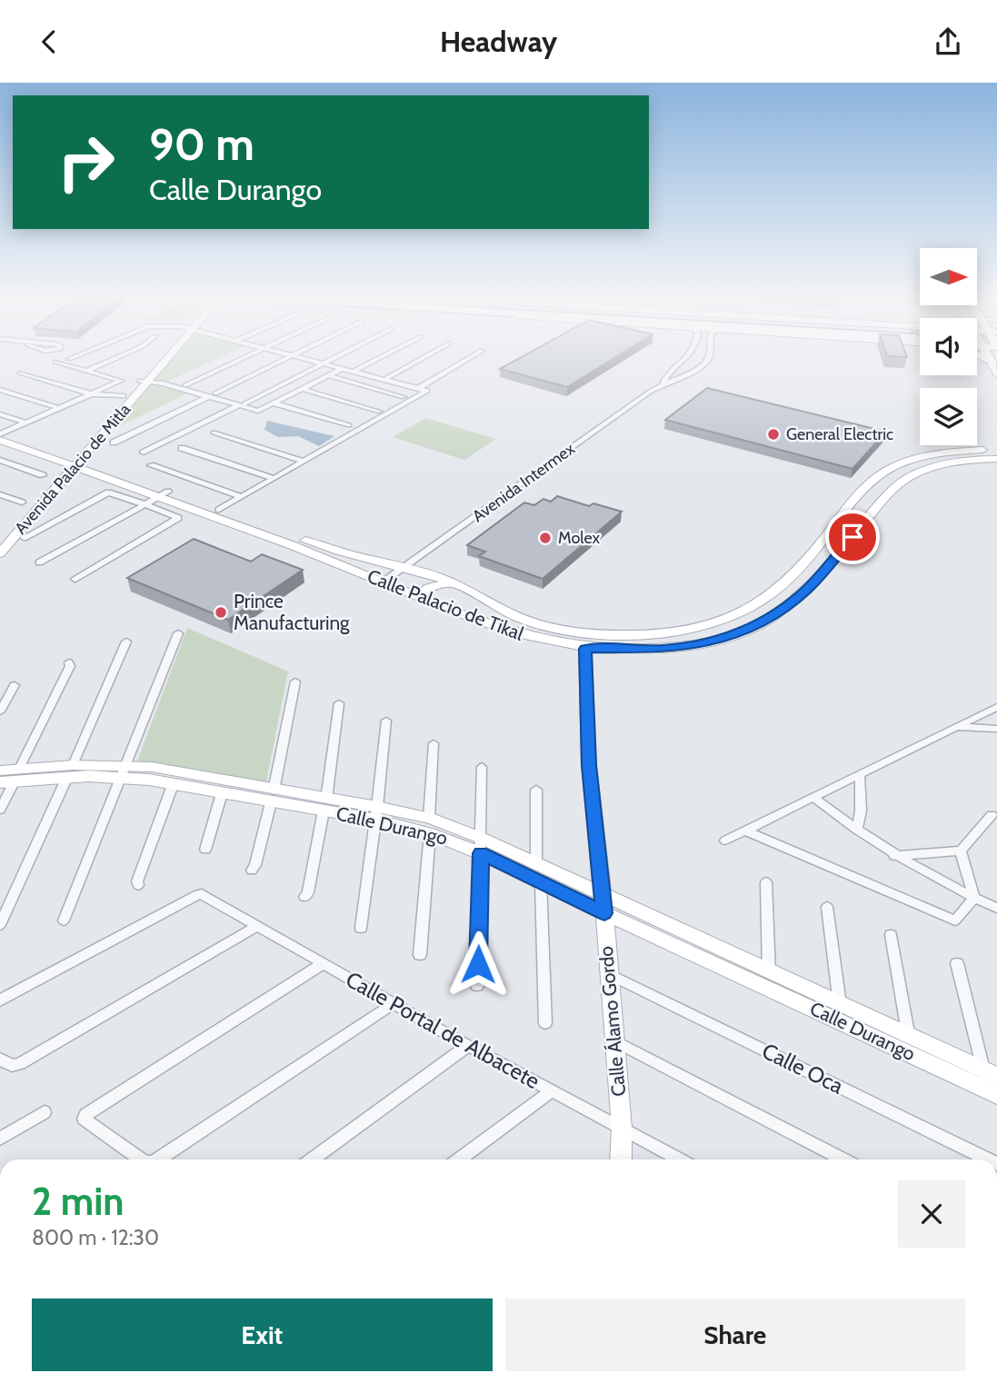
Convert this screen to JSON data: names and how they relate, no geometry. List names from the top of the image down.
{
  "streets": {
    "street": [
      "Avenida Palacio de Mitla",
      "Avenida Intermex",
      "Calle Palacio de Tikal",
      "Calle Durango",
      "Calle Álamo Gordo",
      "Calle Portal de Albacete",
      "Calle Oca"
    ]
  },
  "crossings": [
    ["Avenida Palacio de Mitla", "Calle Palacio de Tikal"],
    ["Avenida Intermex", "Calle Palacio de Tikal"],
    ["Calle Palacio de Tikal", "Calle Álamo Gordo"],
    ["Calle Durango", "Calle Álamo Gordo"],
    ["Calle Álamo Gordo", "Calle Portal de Albacete"],
    ["Calle Álamo Gordo", "Calle Oca"]
  ],
  "places": ["General Electric", "Molex", "Prince Manufacturing"],
  "north": "right",
  "page": {
    "header": "Headway",
    "turn": ["90 m", "Calle Durango"],
    "heading": ["2 min", "800 m · 12:30"],
    "buttons": ["Exit", "Share"]
  }
}
